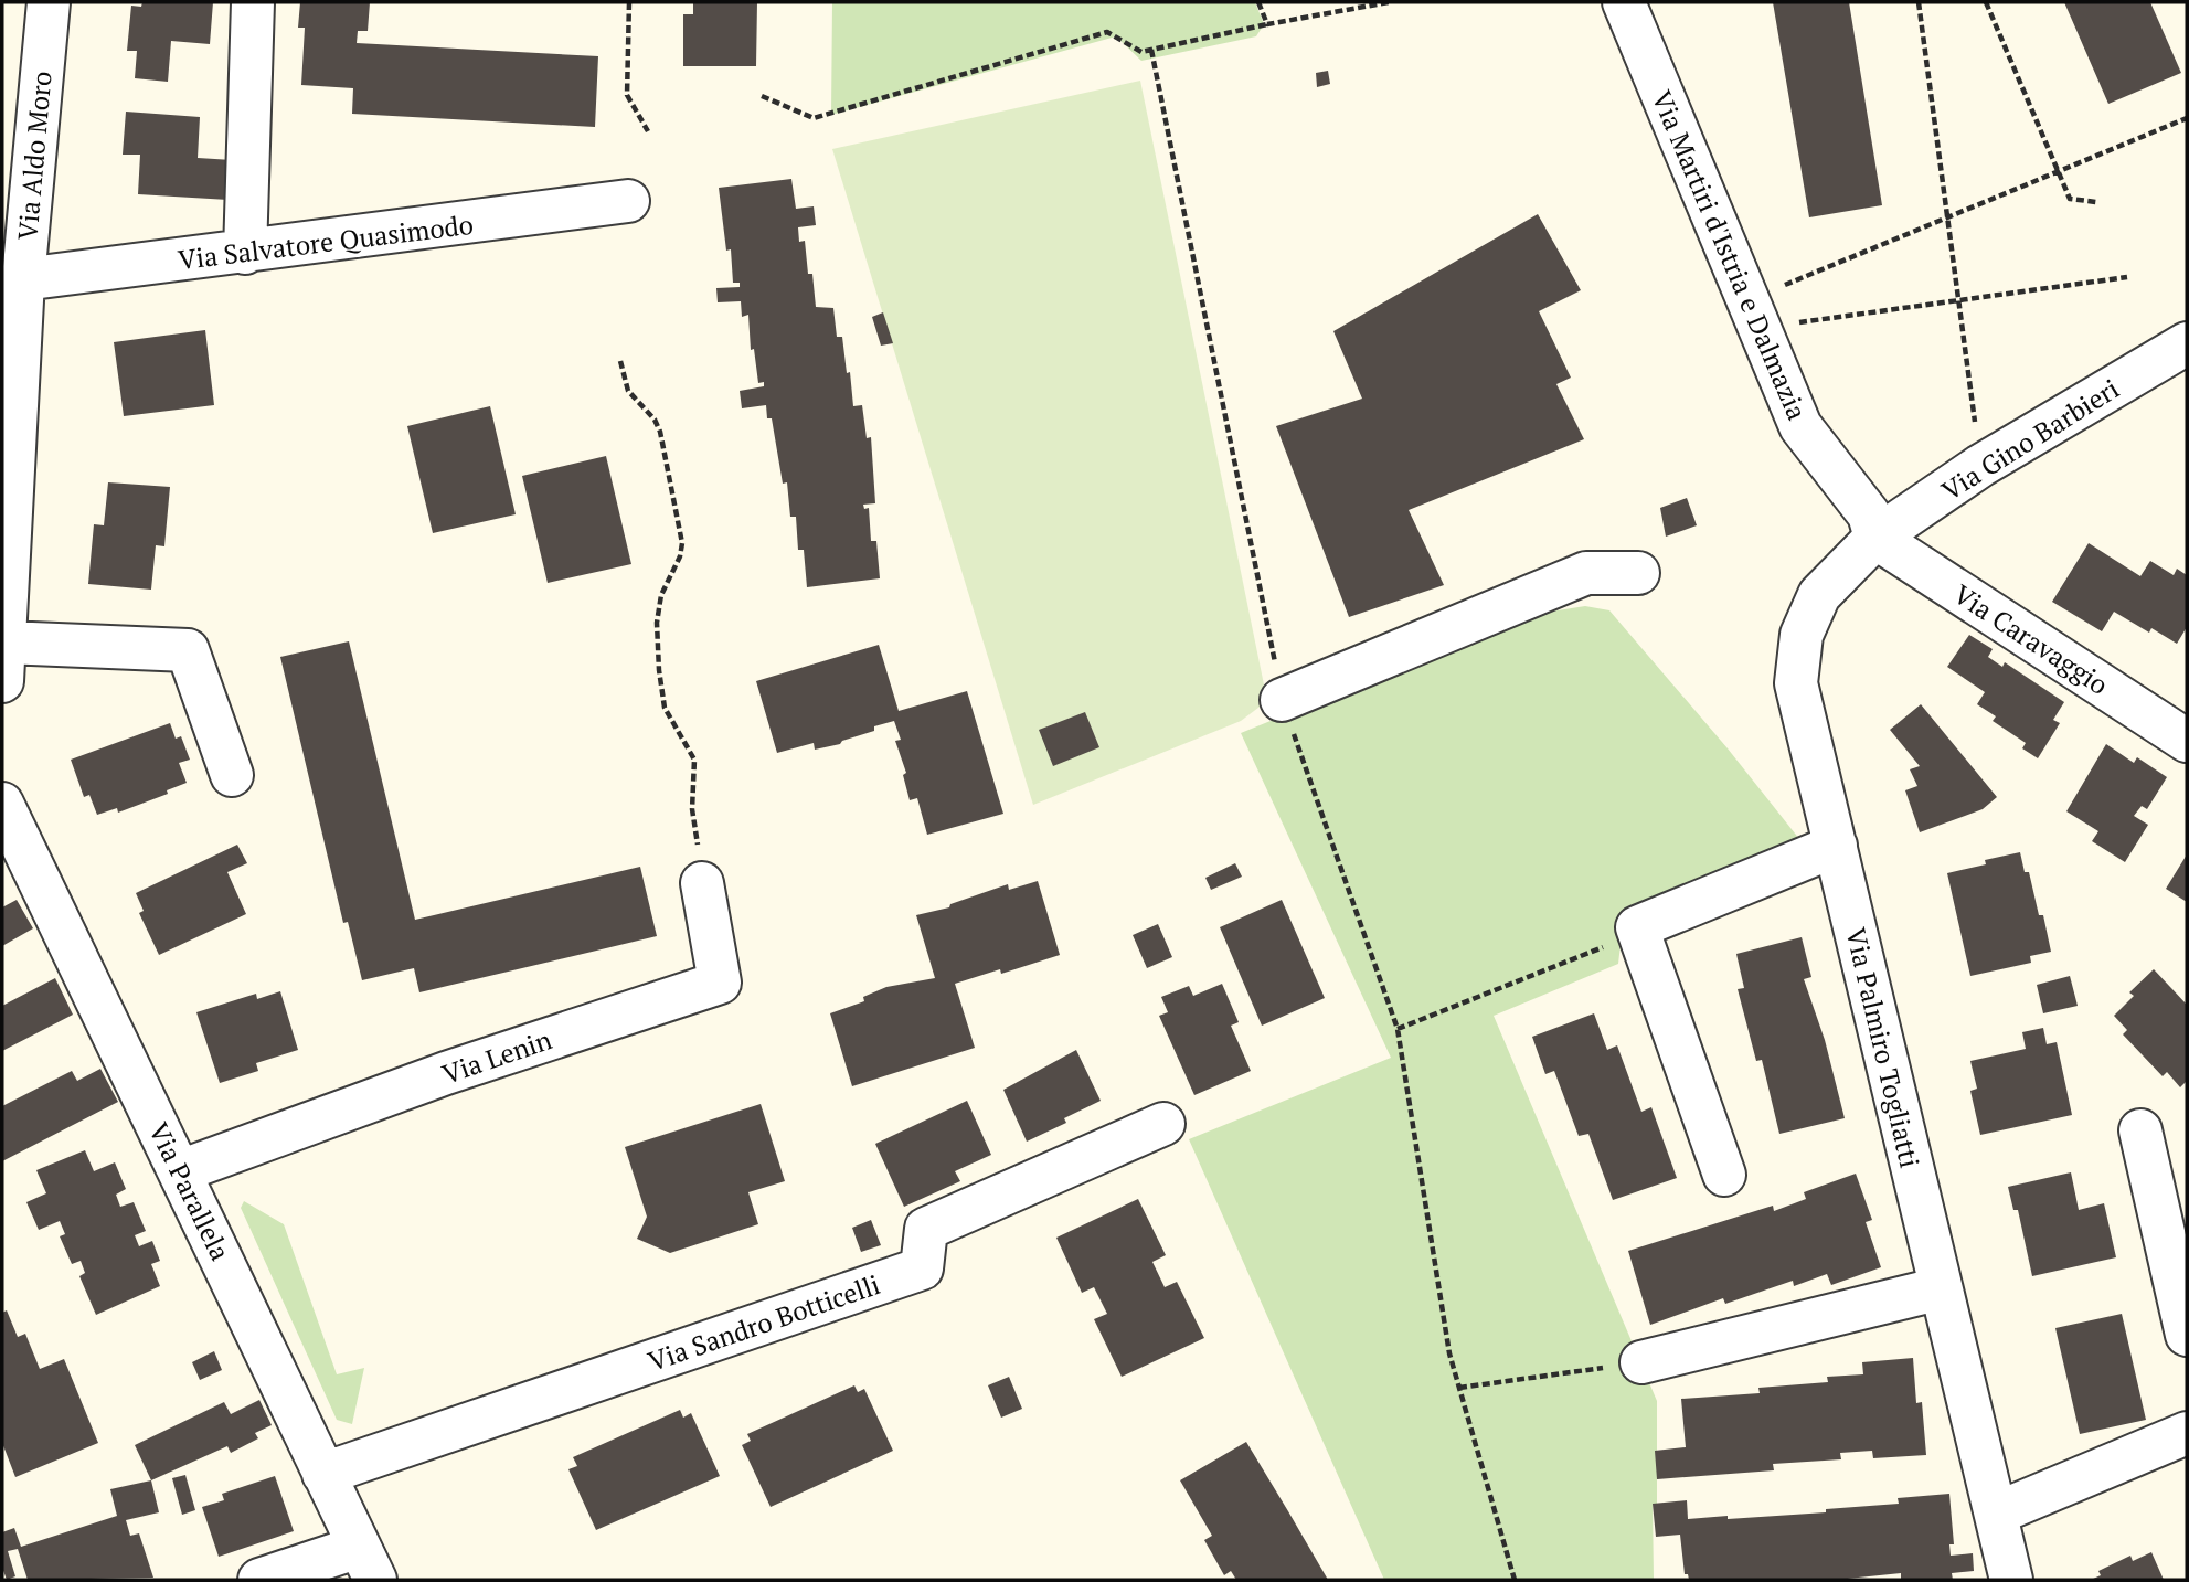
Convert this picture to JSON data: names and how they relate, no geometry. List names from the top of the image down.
{
  "streets": {
    "street": [
      "Via Aldo Moro",
      "Via Salvatore Quasimodo",
      "Via Martiri d'Istria e Dalmazia",
      "Via Gino Barbieri",
      "Via Caravaggio",
      "Via Palmiro Togliatti",
      "Via Lenin",
      "Via Parallela",
      "Via Sandro Botticelli"
    ]
  },
  "crossings": [
    ["Via Aldo Moro", "Via Salvatore Quasimodo"],
    ["Via Martiri d'Istria e Dalmazia", "Via Gino Barbieri"],
    ["Via Martiri d'Istria e Dalmazia", "Via Caravaggio"],
    ["Via Martiri d'Istria e Dalmazia", "Via Palmiro Togliatti"],
    ["Via Gino Barbieri", "Via Caravaggio"],
    ["Via Gino Barbieri", "Via Palmiro Togliatti"],
    ["Via Caravaggio", "Via Palmiro Togliatti"],
    ["Via Lenin", "Via Parallela"],
    ["Via Parallela", "Via Sandro Botticelli"]
  ]
}
